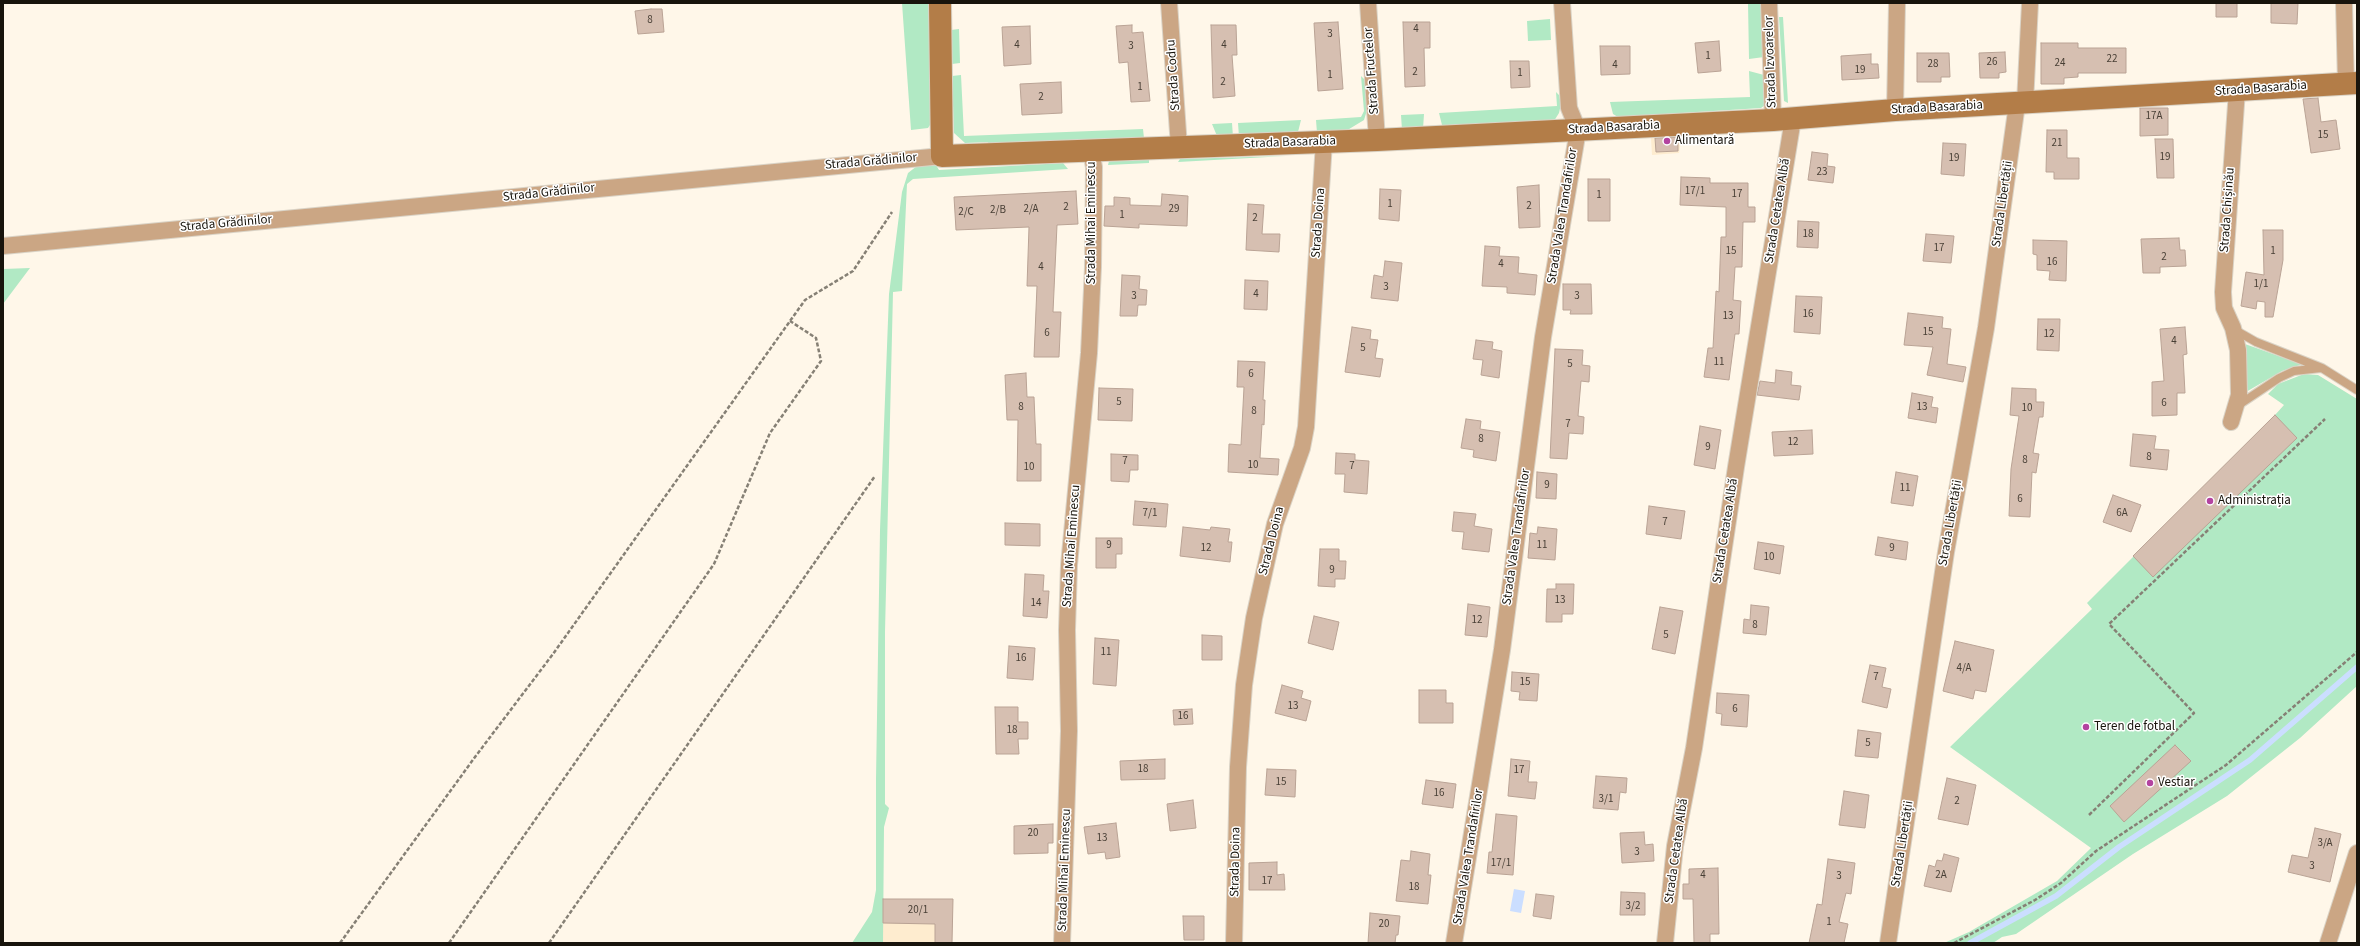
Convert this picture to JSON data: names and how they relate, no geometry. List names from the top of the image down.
{
  "streets": {
    "street": [
      "Strada Izvoarelor",
      "Strada Fructelor",
      "Strada Codru",
      "Strada Basarabia",
      "Strada Grădinilor",
      "Strada Libertății",
      "Strada Chișinău",
      "Strada Cetatea Albă",
      "Strada Valea Trandafirilor",
      "Strada Mihai Eminescu",
      "Strada Doina"
    ]
  },
  "crossings": [
    ["Strada Izvoarelor", "Strada Basarabia"],
    ["Strada Izvoarelor", "Strada Cetatea Albă"],
    ["Strada Fructelor", "Strada Basarabia"],
    ["Strada Codru", "Strada Basarabia"],
    ["Strada Basarabia", "Strada Grădinilor"],
    ["Strada Basarabia", "Strada Libertății"],
    ["Strada Basarabia", "Strada Chișinău"],
    ["Strada Basarabia", "Strada Cetatea Albă"],
    ["Strada Basarabia", "Strada Valea Trandafirilor"],
    ["Strada Basarabia", "Strada Mihai Eminescu"],
    ["Strada Basarabia", "Strada Doina"]
  ],
  "places": [
    "Alimentară",
    "Administrația",
    "Teren de fotbal",
    "Vestiar"
  ],
  "house_numbers": [
    "8",
    "4",
    "3",
    "4",
    "4",
    "3",
    "1",
    "22",
    "26",
    "24",
    "28",
    "4",
    "19",
    "2",
    "1",
    "1",
    "2",
    "1",
    "2",
    "17A",
    "15",
    "21",
    "19",
    "19",
    "23",
    "17/1",
    "17",
    "1",
    "1",
    "2",
    "2",
    "2/A",
    "29",
    "2/B",
    "2/C",
    "1",
    "2",
    "18",
    "17",
    "15",
    "1",
    "2",
    "16",
    "4",
    "4",
    "1/1",
    "3",
    "4",
    "3",
    "3",
    "16",
    "13",
    "15",
    "6",
    "12",
    "4",
    "5",
    "11",
    "5",
    "6",
    "5",
    "6",
    "8",
    "13",
    "10",
    "8",
    "7",
    "8",
    "12",
    "9",
    "8",
    "8",
    "7",
    "10",
    "7",
    "10",
    "9",
    "11",
    "6",
    "7/1",
    "6A",
    "7",
    "9",
    "11",
    "12",
    "9",
    "10",
    "9",
    "13",
    "14",
    "12",
    "8",
    "5",
    "11",
    "16",
    "4/A",
    "7",
    "15",
    "13",
    "6",
    "16",
    "18",
    "5",
    "18",
    "17",
    "15",
    "16",
    "3/1",
    "2",
    "20",
    "13",
    "3/A",
    "3",
    "17/1",
    "3",
    "4",
    "2A",
    "3",
    "17",
    "18",
    "3/2",
    "20/1",
    "1",
    "20"
  ]
}
